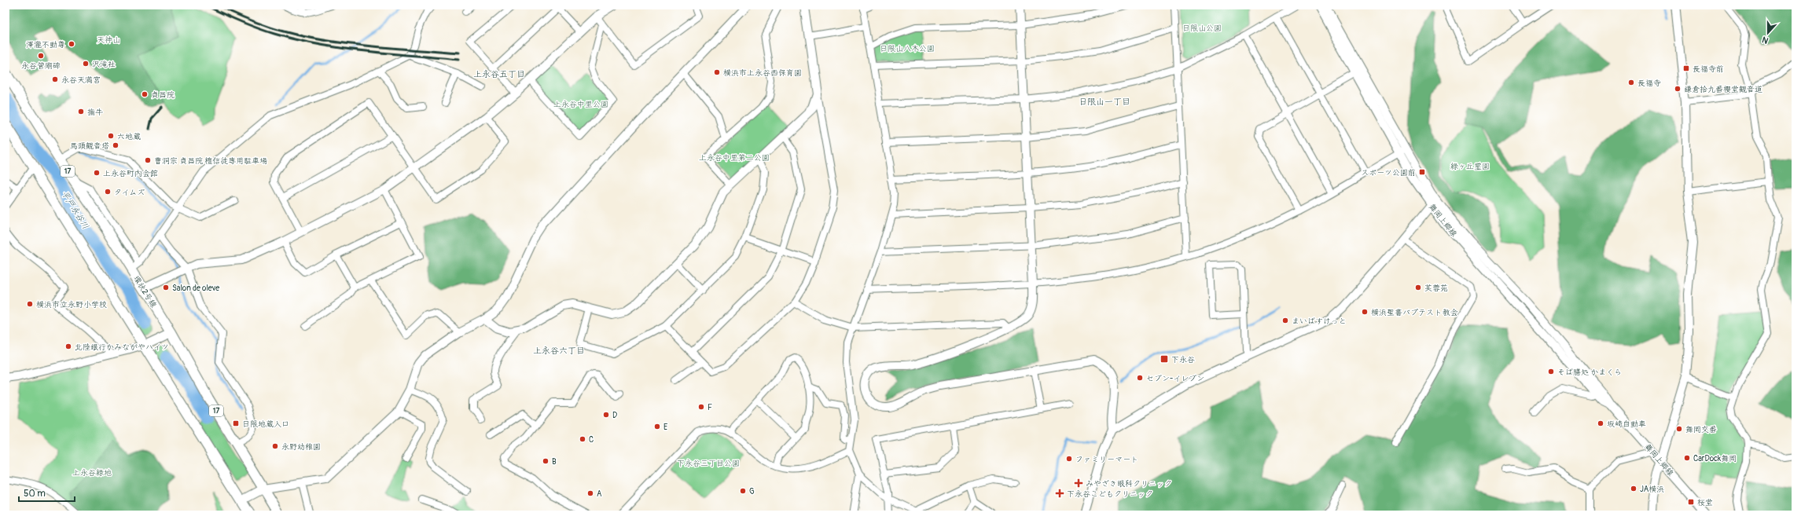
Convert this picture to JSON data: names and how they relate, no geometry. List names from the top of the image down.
{
  "streets": {
    "main road": ["17", "環状2号線"],
    "street": ["舞岡上郷線"]
  },
  "districts": ["上永谷五丁目", "日限山一丁目", "上永谷六丁目"],
  "water": ["平戸永谷川"],
  "parks": [
    "日限山公園",
    "天神山",
    "日限山八木公園",
    "上永谷中里公園",
    "上永谷中里第二公園",
    "緑ヶ丘霊園",
    "下永谷三丁目公園",
    "上永谷緑地"
  ],
  "places": {
    "other": [
      "澤瀧不動尊",
      "永谷管廟碑",
      "沢滝社",
      "横浜市上永谷西保育園",
      "永谷天満宮",
      "長福寺",
      "鎌倉拾九番櫻堂観音道",
      "貞昌院",
      "撫牛",
      "六地蔵",
      "馬頭観音塔",
      "曹洞宗 貞昌院 檀信徒専用駐車場",
      "上永谷町内会館",
      "タイムズ",
      "Salon de oleve",
      "芙蓉苑",
      "横浜市立永野小学校",
      "横浜聖書バプテスト教会",
      "まいばすけっと",
      "北陸銀行かみながやハイツ",
      "そば膳処 かまくら",
      "セブン-イレブン",
      "F",
      "D",
      "坂崎自動車",
      "E",
      "舞岡交番",
      "C",
      "永野幼稚園",
      "CarDock舞岡",
      "ファミリーマート",
      "B",
      "JA横浜",
      "G",
      "A"
    ],
    "transit": [
      "長福寺前",
      "スポーツ公園前",
      "下永谷",
      "日限地蔵入口",
      "桜堂"
    ],
    "health": ["みやざき眼科クリニック", "下永谷こどもクリニック"]
  },
  "scale_bar": "50 m",
  "north": "bottom"
}
